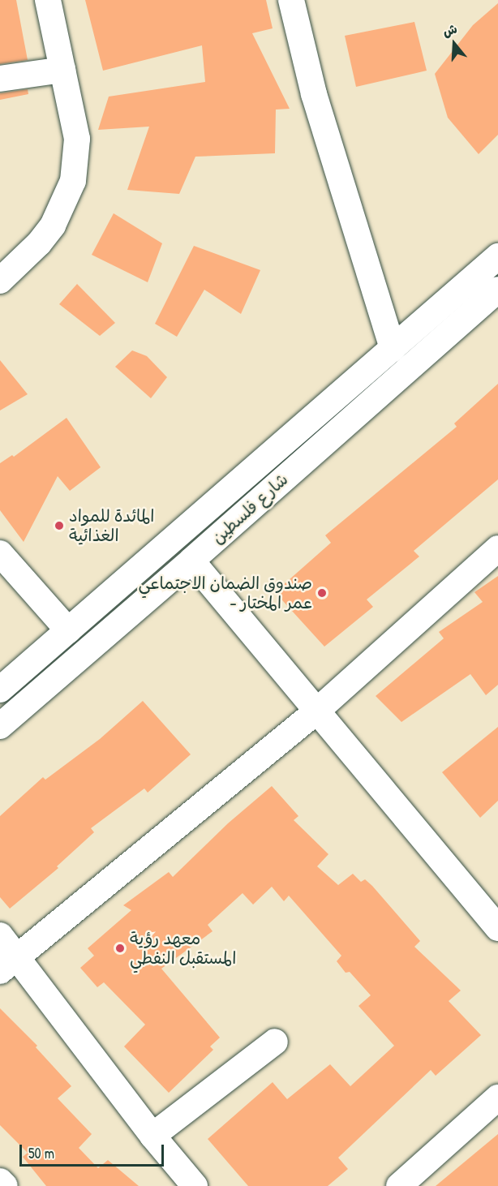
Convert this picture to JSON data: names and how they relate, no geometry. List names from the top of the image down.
{
  "streets": {
    "street": ["شارع فلسطين"]
  },
  "places": ["المائدة للمواد الغذائية", "صندوق الضمان الاجتماعي - عمر المختار", "معهد رؤية المستقبل النفطي"],
  "scale_bar": "50 m",
  "north": "top"
}
